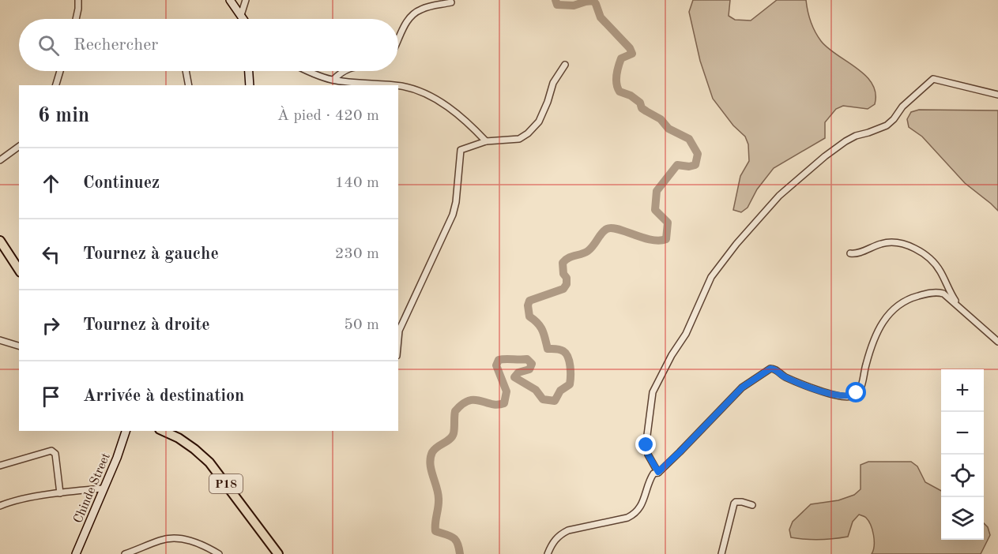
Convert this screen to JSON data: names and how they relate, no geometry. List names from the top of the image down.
{
  "streets": {
    "main road": ["P18"],
    "street": ["Chinde Street"]
  },
  "page": {
    "search": "Rechercher",
    "heading": ["6 min", "À pied · 420 m"],
    "list": [
      ["Continuez", "140 m"],
      ["Tournez à gauche", "230 m"],
      ["Tournez à droite", "50 m"],
      "Arrivée à destination"
    ],
    "map_buttons": ["+", "−"]
  }
}
